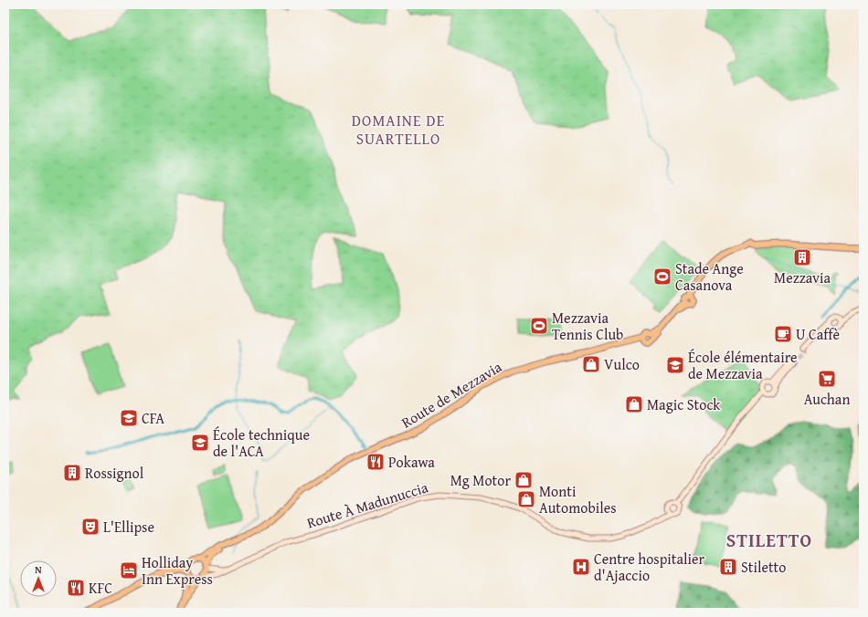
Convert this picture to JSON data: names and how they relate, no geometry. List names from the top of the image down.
{
  "streets": {
    "main road": ["Route de Mezzavia", "Route À Madunuccia"]
  },
  "crossings": [
    ["Route de Mezzavia", "Route À Madunuccia"]
  ],
  "districts": ["DOMAINE DE SUARTELLO", "STILETTO"],
  "places": {
    "building": ["Mezzavia", "Rossignol", "Stiletto"],
    "sports": ["Stade Ange Casanova", "Mezzavia Tennis Club"],
    "cafe": ["U Caffè"],
    "shop": [
      "Vulco",
      "Magic Stock",
      "Mg Motor",
      "Monti Automobiles"
    ],
    "school or university": ["École élémentaire de Mezzavia", "CFA", "École technique de l'ACA"],
    "supermarket": ["Auchan"],
    "restaurant": ["Pokawa", "KFC"],
    "theatre": ["L'Ellipse"],
    "hospital": ["Centre hospitalier d'Ajaccio"],
    "hotel": ["Holliday Inn Express"]
  },
  "north": "top"
}
